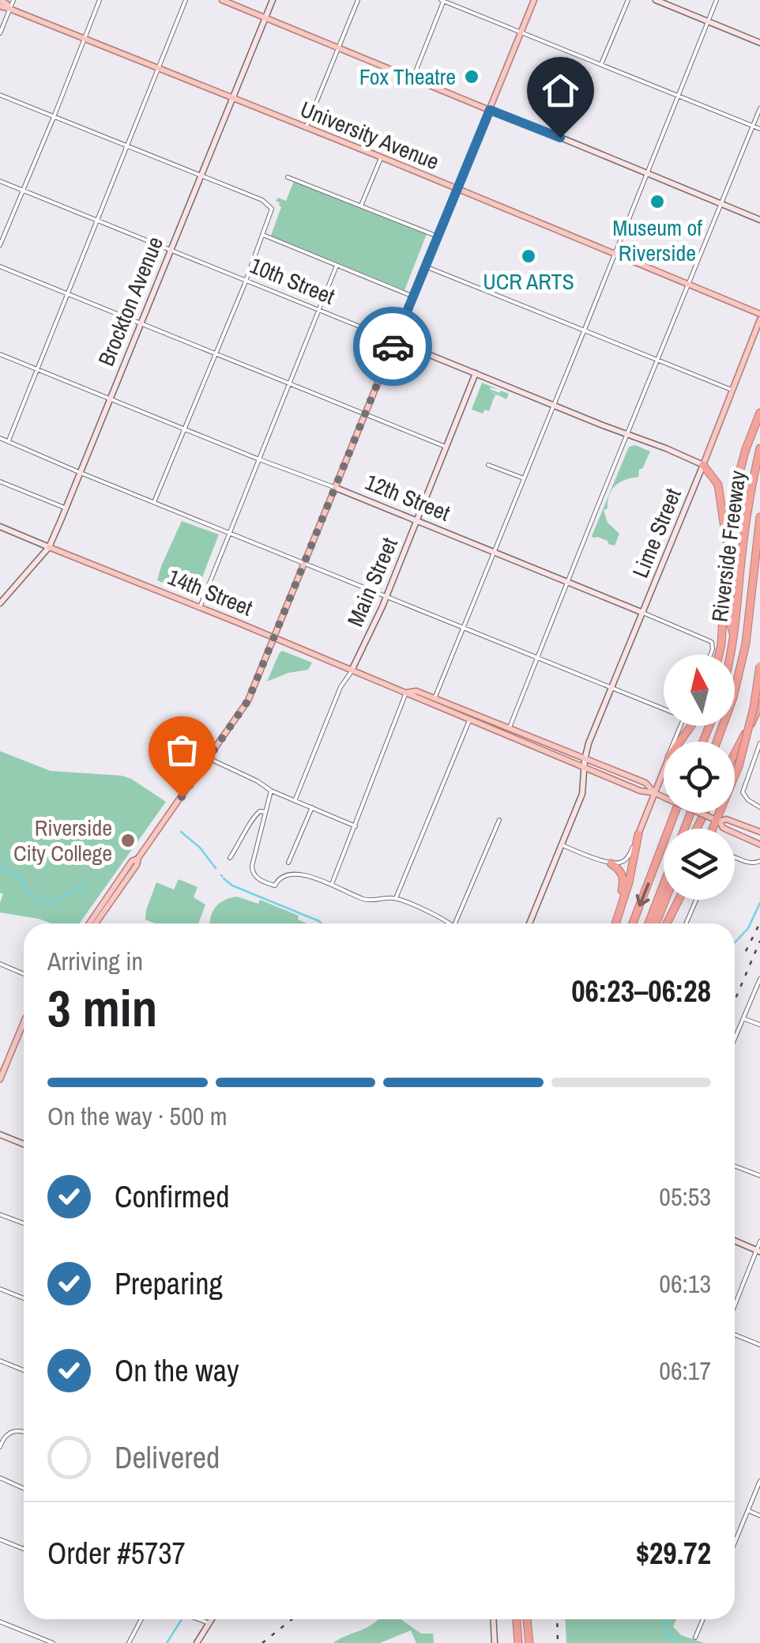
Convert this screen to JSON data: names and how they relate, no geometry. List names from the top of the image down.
{
  "streets": {
    "highway": ["Riverside Freeway"],
    "main road": [
      "University Avenue",
      "10th Street",
      "Brockton Avenue",
      "12th Street",
      "Lime Street",
      "Main Street",
      "14th Street"
    ]
  },
  "crossings": [
    ["University Avenue", "Brockton Avenue"],
    ["University Avenue", "Lime Street"],
    ["10th Street", "Brockton Avenue"],
    ["10th Street", "Lime Street"],
    ["10th Street", "Main Street"],
    ["Brockton Avenue", "12th Street"],
    ["Brockton Avenue", "14th Street"],
    ["12th Street", "Lime Street"],
    ["12th Street", "Main Street"],
    ["Lime Street", "14th Street"],
    ["Main Street", "14th Street"]
  ],
  "places": [
    "Fox Theatre",
    "Museum of Riverside",
    "UCR ARTS",
    "Riverside City College"
  ],
  "north": "top",
  "page": {
    "heading": ["3 min", "Arriving in", "06:23–06:28"],
    "panel": ["Order #5737", "$29.72"],
    "bar": "On the way · 500 m",
    "list": [
      ["Confirmed", "05:53"],
      ["Preparing", "06:13"],
      ["On the way", "06:17"],
      "Delivered"
    ]
  }
}
